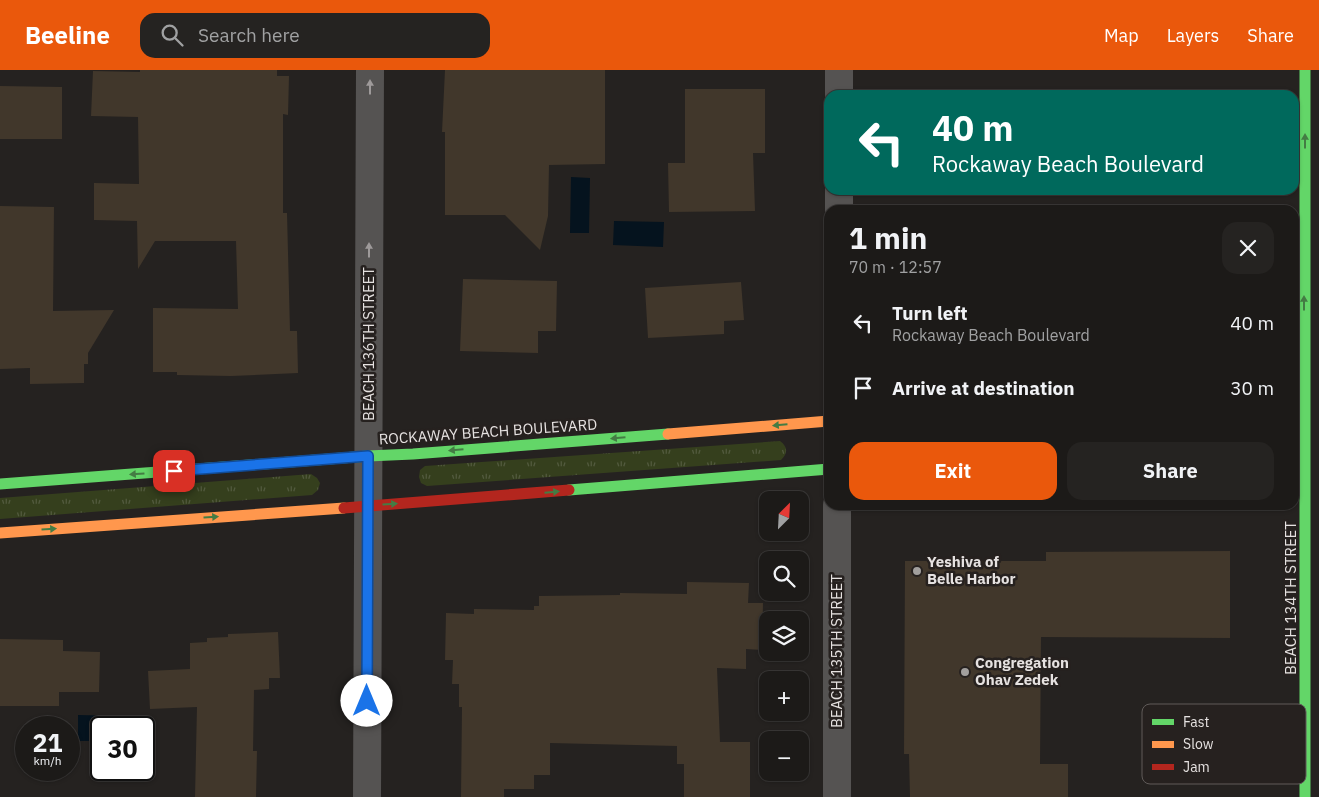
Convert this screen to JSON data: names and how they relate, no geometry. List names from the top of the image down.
{
  "streets": {
    "street": [
      "BEACH 136TH STREET",
      "ROCKAWAY BEACH BOULEVARD",
      "BEACH 134TH STREET",
      "BEACH 135TH STREET"
    ]
  },
  "crossings": [
    ["BEACH 136TH STREET", "ROCKAWAY BEACH BOULEVARD"]
  ],
  "one_way": ["BEACH 136TH STREET", "BEACH 134TH STREET"],
  "places": ["Yeshiva of Belle Harbor", "Congregation Ohav Zedek"],
  "legend": ["Fast", "Slow", "Jam"],
  "north": "top right",
  "page": {
    "header": "Beeline",
    "search": "Search here",
    "nav": ["Map", "Layers", "Share"],
    "turn": ["40 m", "Rockaway Beach Boulevard"],
    "heading": ["1 min", "70 m · 12:57"],
    "list": [
      {
        "name": "Turn left",
        "note": "Rockaway Beach Boulevard",
        "value": "40 m"
      },
      {
        "name": "Arrive at destination",
        "value": "30 m"
      }
    ],
    "buttons": ["Exit", "Share"],
    "map_buttons": ["+", "−"],
    "speed": "21 km/h",
    "limit": "30"
  }
}
